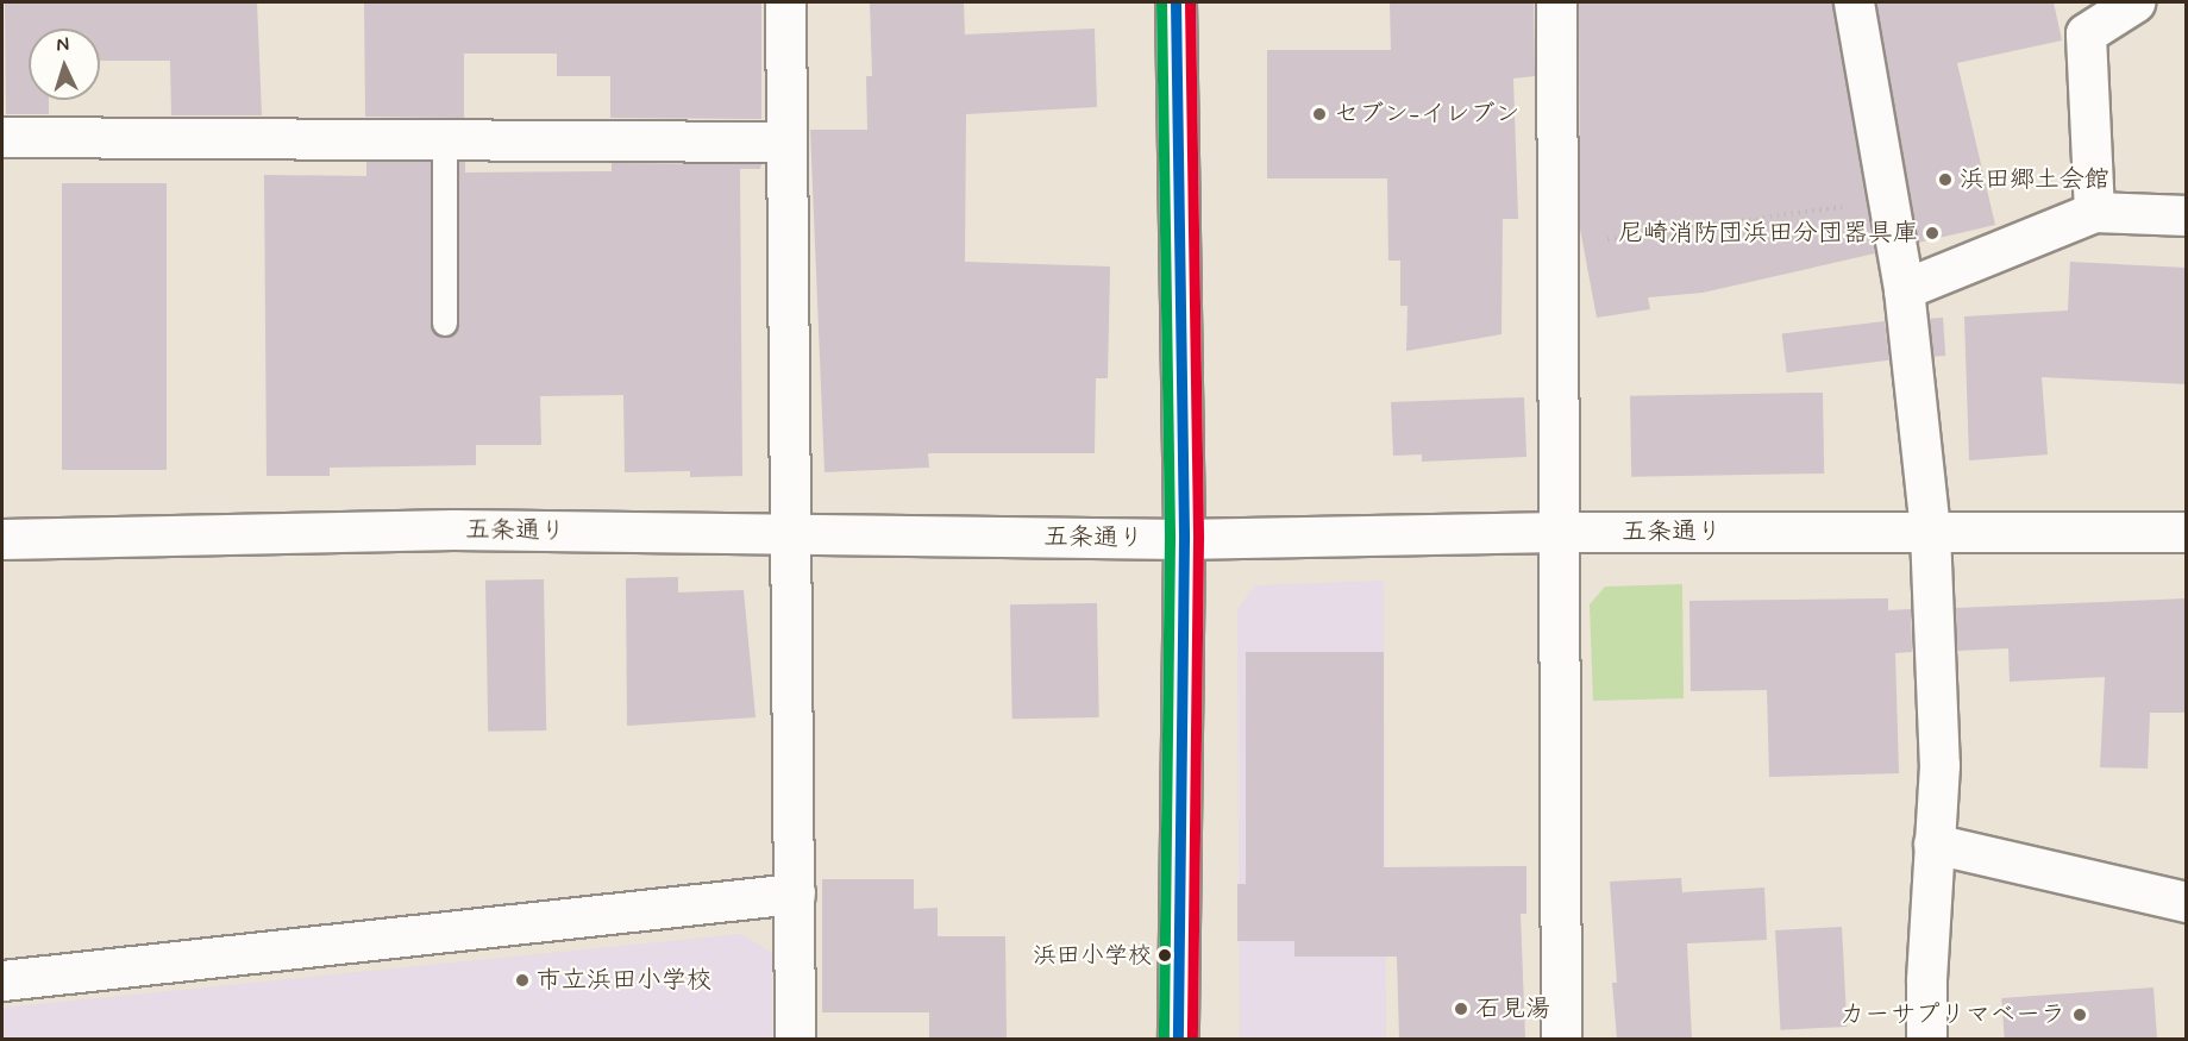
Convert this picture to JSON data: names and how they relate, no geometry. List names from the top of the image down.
{
  "streets": {
    "street": ["五条通り"]
  },
  "places": [
    "セブン-イレブン",
    "浜田郷土会館",
    "尼崎消防団浜田分団器具庫",
    "浜田小学校",
    "市立浜田小学校",
    "石見湯",
    "カーサプリマベーラ"
  ],
  "north": "top"
}
